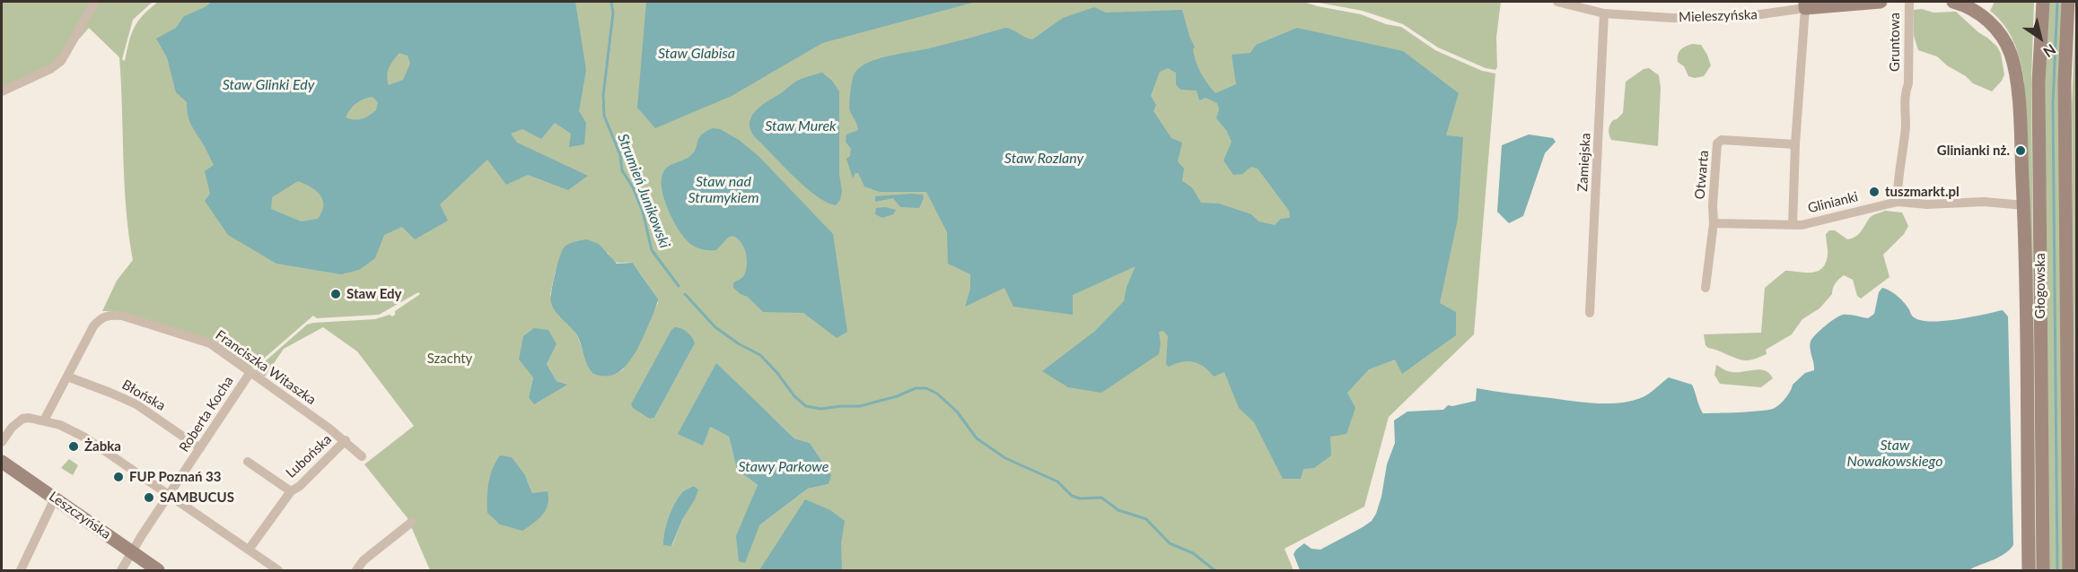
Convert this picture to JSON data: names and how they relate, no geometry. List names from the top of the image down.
{
  "streets": {
    "main road": ["Mieleszyńska", "Głogowska", "Leszczyńska"],
    "street": [
      "Gruntowa",
      "Zamiejska",
      "Otwarta",
      "Glinianki",
      "Franciszka Witaszka",
      "Błońska",
      "Roberta Kocha",
      "Lubońska"
    ]
  },
  "crossings": [
    ["Mieleszyńska", "Zamiejska"],
    ["Gruntowa", "Glinianki"],
    ["Otwarta", "Glinianki"],
    ["Glinianki", "Głogowska"],
    ["Franciszka Witaszka", "Błońska"],
    ["Franciszka Witaszka", "Roberta Kocha"],
    ["Franciszka Witaszka", "Lubońska"],
    ["Błońska", "Roberta Kocha"],
    ["Roberta Kocha", "Leszczyńska"]
  ],
  "water": [
    "Staw Glabisa",
    "Staw Glinki Edy",
    "Staw Murek",
    "Staw Rozlany",
    "Staw nad Strumykiem",
    "Strumień Junikowski",
    "Staw Nowakowskiego",
    "Stawy Parkowe"
  ],
  "parks": ["Szachty"],
  "places": [
    "Glinianki nż.",
    "tuszmarkt.pl",
    "Staw Edy",
    "Żabka",
    "FUP Poznań 33",
    "SAMBUCUS"
  ],
  "north": "bottom right"
}
